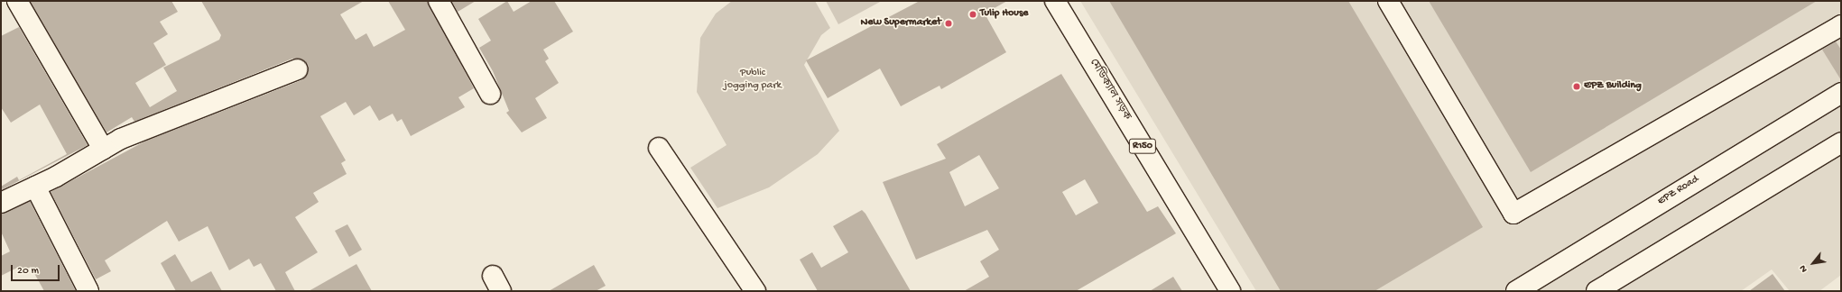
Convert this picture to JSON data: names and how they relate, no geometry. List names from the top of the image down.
{
  "streets": {
    "main road": ["মেডিক্যাল সড়ক", "R150", "EPZ Road"]
  },
  "parks": ["Public jogging park"],
  "places": ["Tulip House", "New Supermarket", "EPZ Building"],
  "scale_bar": "20 m",
  "north": "bottom left"
}
